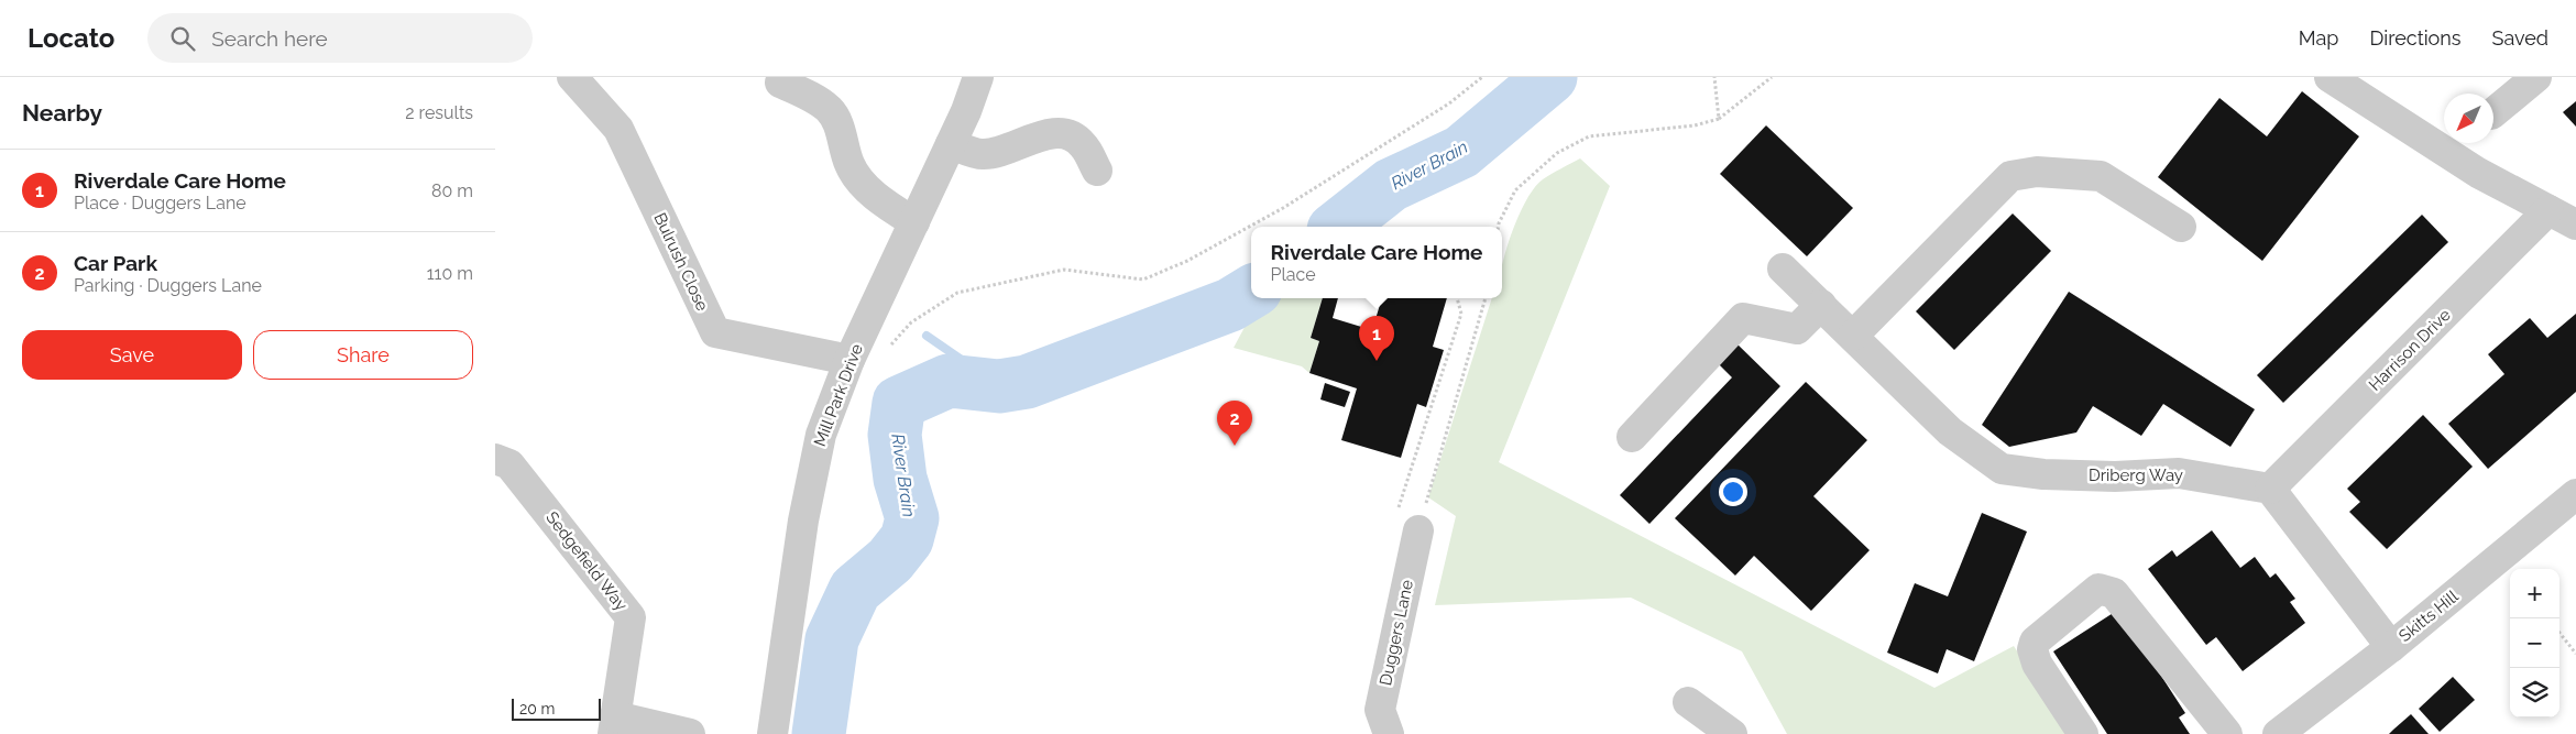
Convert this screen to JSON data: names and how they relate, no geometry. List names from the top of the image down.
{
  "streets": {
    "street": [
      "Bulrush Close",
      "Harrison Drive",
      "Mill Park Drive",
      "Driberg Way",
      "Sedgefield Way",
      "Skitts Hill",
      "Duggers Lane"
    ]
  },
  "crossings": [
    ["Bulrush Close", "Mill Park Drive"],
    ["Harrison Drive", "Driberg Way"]
  ],
  "water": ["River Brain"],
  "scale_bar": "20 m",
  "north": "bottom left",
  "page": {
    "header": "Locato",
    "search": "Search here",
    "nav": ["Map", "Directions", "Saved"],
    "heading": ["Nearby", "2 results"],
    "list": [
      {
        "mark": "1",
        "name": "Riverdale Care Home",
        "note": "Place · Duggers Lane",
        "value": "80 m"
      },
      {
        "mark": "2",
        "name": "Car Park",
        "note": "Parking · Duggers Lane",
        "value": "110 m"
      }
    ],
    "popup": ["Riverdale Care Home", "Place"],
    "buttons": ["Save", "Share"],
    "pins": ["1", "2"],
    "map_buttons": ["+", "−"],
    "scale": "20 m"
  }
}
